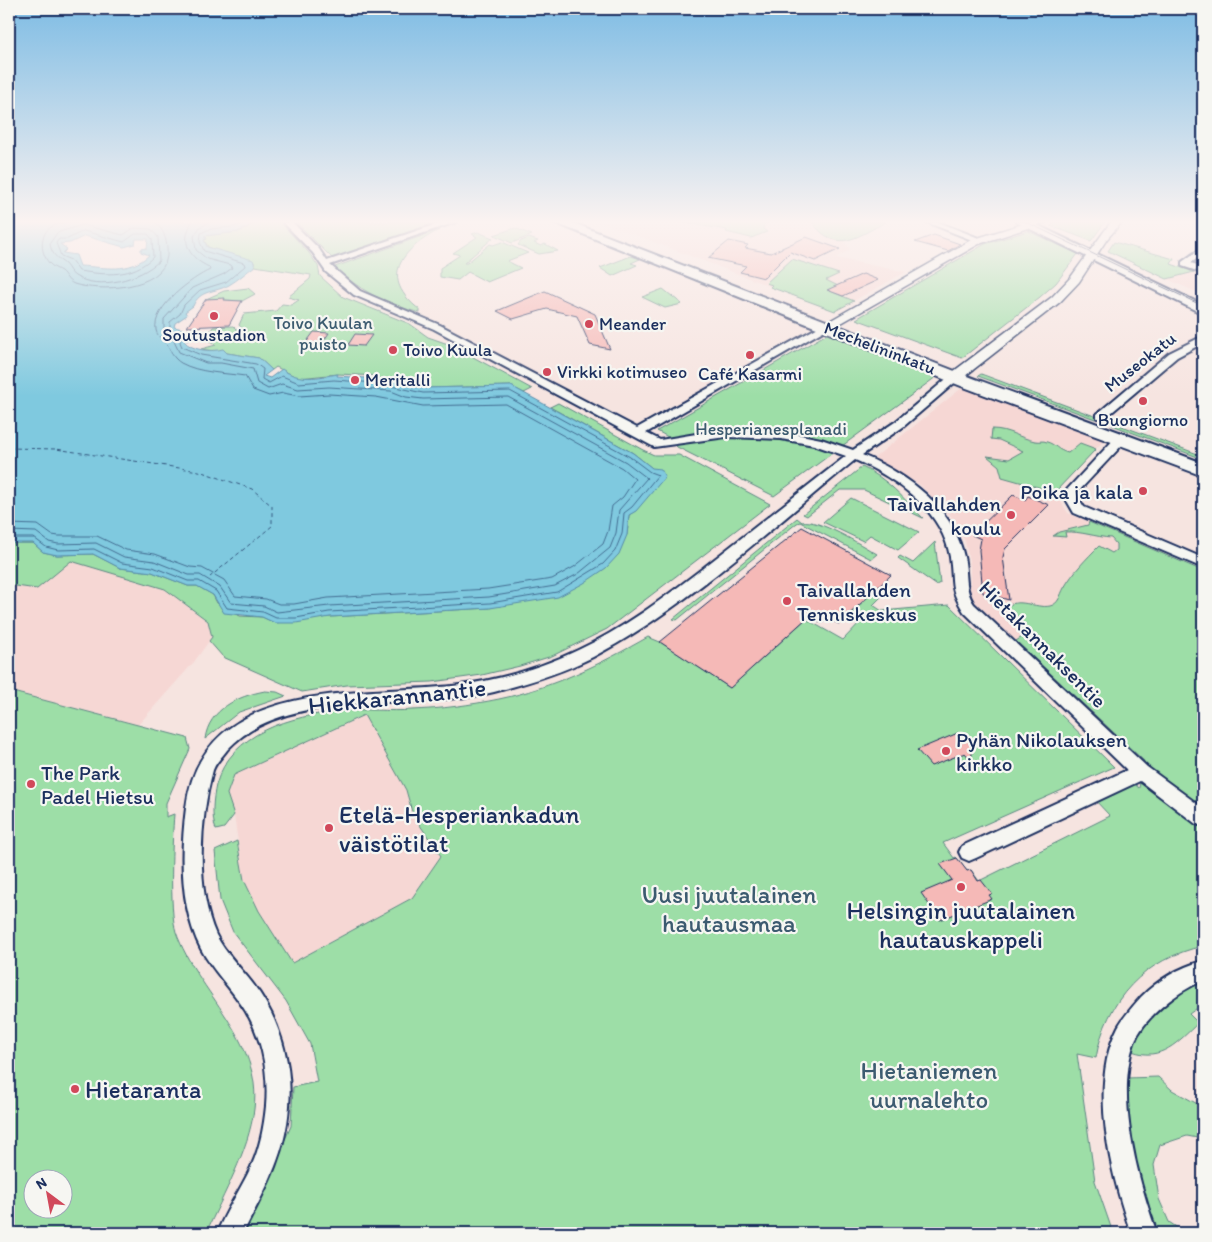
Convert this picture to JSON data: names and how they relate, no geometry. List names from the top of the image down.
{
  "streets": {
    "main road": ["Mechelininkatu"],
    "street": ["Museokatu", "Hietakannaksentie", "Hiekkarannantie"]
  },
  "crossings": [
    ["Mechelininkatu", "Museokatu"],
    ["Mechelininkatu", "Hiekkarannantie"],
    ["Hietakannaksentie", "Hiekkarannantie"]
  ],
  "parks": [
    "Toivo Kuulan puisto",
    "Hesperianesplanadi",
    "Uusi juutalainen hautausmaa",
    "Hietaniemen uurnalehto"
  ],
  "places": [
    "Soutustadion",
    "Meander",
    "Toivo Kuula",
    "Café Kasarmi",
    "Virkki kotimuseo",
    "Meritalli",
    "Buongiorno",
    "Poika ja kala",
    "Taivallahden koulu",
    "Taivallahden Tenniskeskus",
    "Pyhän Nikolauksen kirkko",
    "The Park Padel Hietsu",
    "Etelä-Hesperiankadun väistötilat",
    "Helsingin juutalainen hautauskappeli",
    "Hietaranta"
  ],
  "north": "top left"
}
